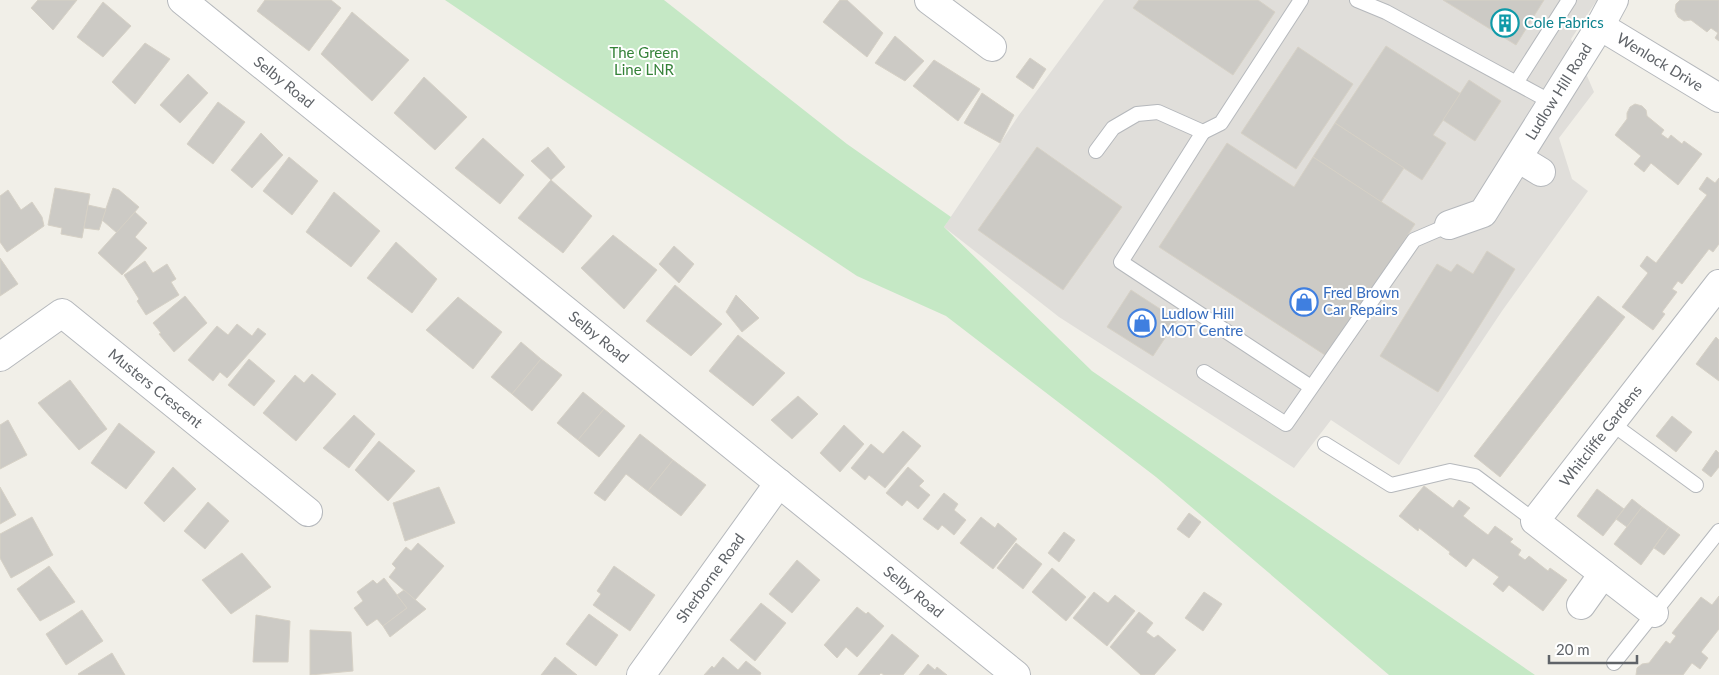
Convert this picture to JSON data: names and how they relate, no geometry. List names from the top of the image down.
{
  "streets": {
    "street": [
      "Wenlock Drive",
      "Selby Road",
      "Ludlow Hill Road",
      "Musters Crescent",
      "Whitcliffe Gardens",
      "Sherborne Road"
    ]
  },
  "crossings": [
    ["Wenlock Drive", "Ludlow Hill Road"],
    ["Selby Road", "Sherborne Road"]
  ],
  "parks": ["The Green Line LNR"],
  "places": {
    "building": ["Cole Fabrics"],
    "shop": ["Fred Brown Car Repairs", "Ludlow Hill MOT Centre"]
  },
  "scale_bar": "20 m"
}
